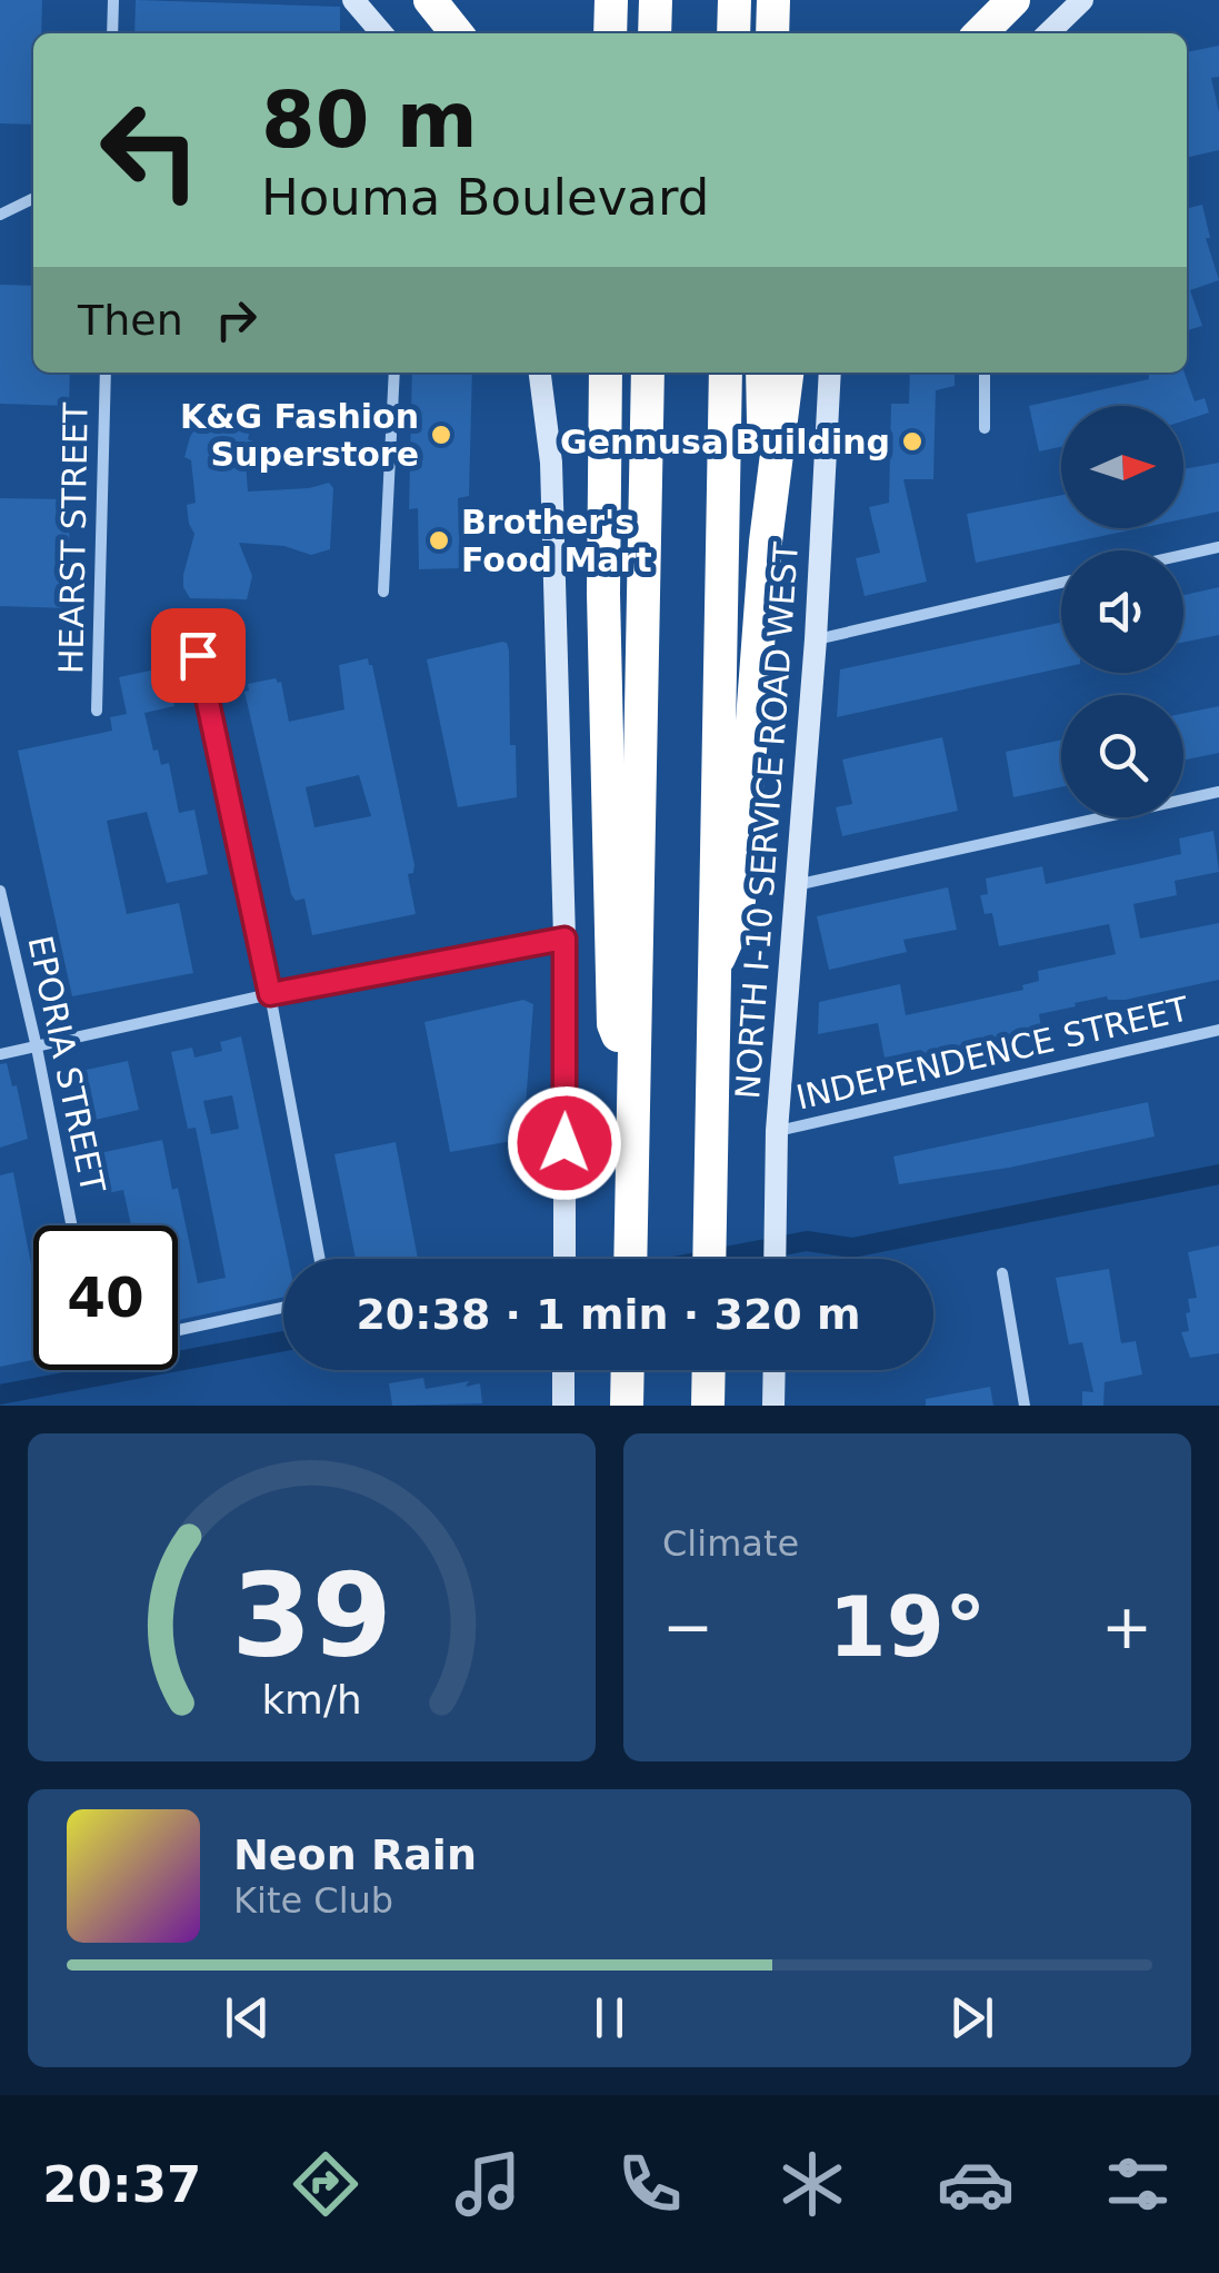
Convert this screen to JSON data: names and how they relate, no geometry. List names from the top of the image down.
{
  "streets": {
    "street": [
      "HEARST STREET",
      "NORTH I-10 SERVICE ROAD WEST",
      "INDEPENDENCE STREET",
      "EPORIA STREET"
    ]
  },
  "crossings": [
    ["NORTH I-10 SERVICE ROAD WEST", "INDEPENDENCE STREET"]
  ],
  "places": ["K&G Fashion Superstore", "Gennusa Building", "Brother's Food Mart"],
  "north": "right",
  "page": {
    "turn": ["80 m", "Houma Boulevard"],
    "then": "Then",
    "limit": "40",
    "trip": "20:38 · 1 min · 320 m",
    "tile": "Climate",
    "heat": ["−", "19°", "+"],
    "song": ["Neon Rain", "Kite Club"],
    "tabs": "20:37",
    "gauge": ["39", "km/h"]
  }
}
